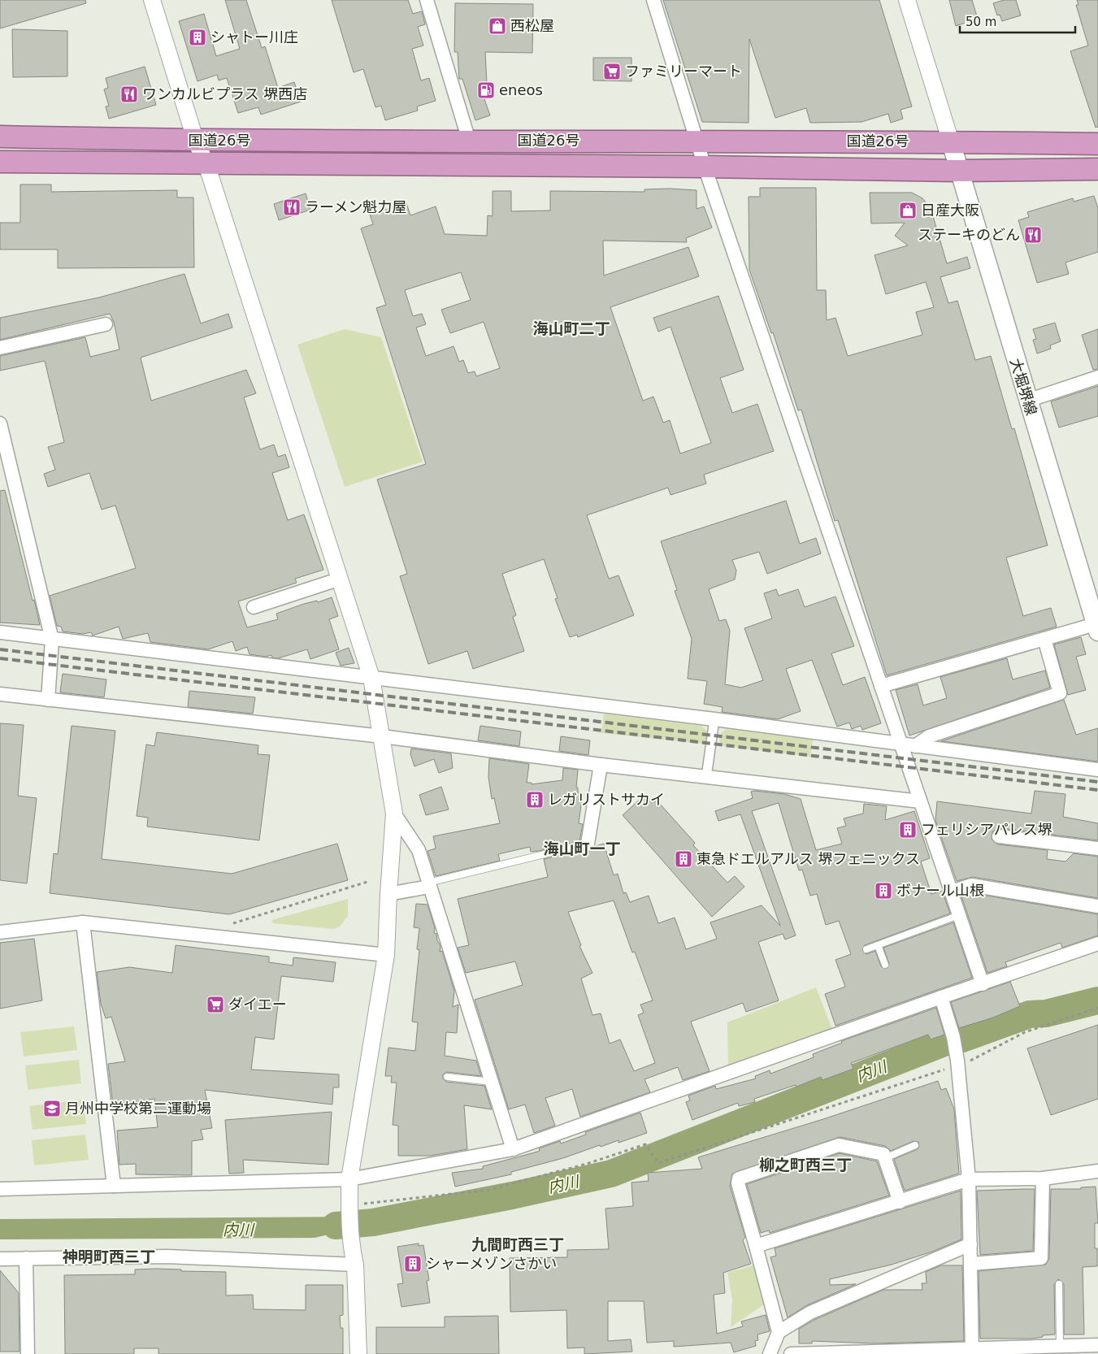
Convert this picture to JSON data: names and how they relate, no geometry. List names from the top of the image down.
{
  "streets": {
    "highway": ["国道26号"],
    "main road": ["大堀堺線"]
  },
  "crossings": [
    ["国道26号", "大堀堺線"]
  ],
  "districts": [
    "海山町二丁",
    "海山町一丁",
    "柳之町西三丁",
    "九間町西三丁",
    "神明町西三丁"
  ],
  "water": ["内川"],
  "places": {
    "shop": ["西松屋", "日産大阪"],
    "building": [
      "シャトー川庄",
      "レガリストサカイ",
      "フェリシアパレス堺",
      "東急ドエルアルス 堺フェニックス",
      "ボナール山根",
      "シャーメゾンさかい"
    ],
    "supermarket": ["ファミリーマート", "ダイエー"],
    "fuel station": ["eneos"],
    "restaurant": ["ワンカルビプラス 堺西店", "ラーメン魁力屋", "ステーキのどん"],
    "school or university": ["月州中学校第二運動場"]
  },
  "scale_bar": "50 m"
}
